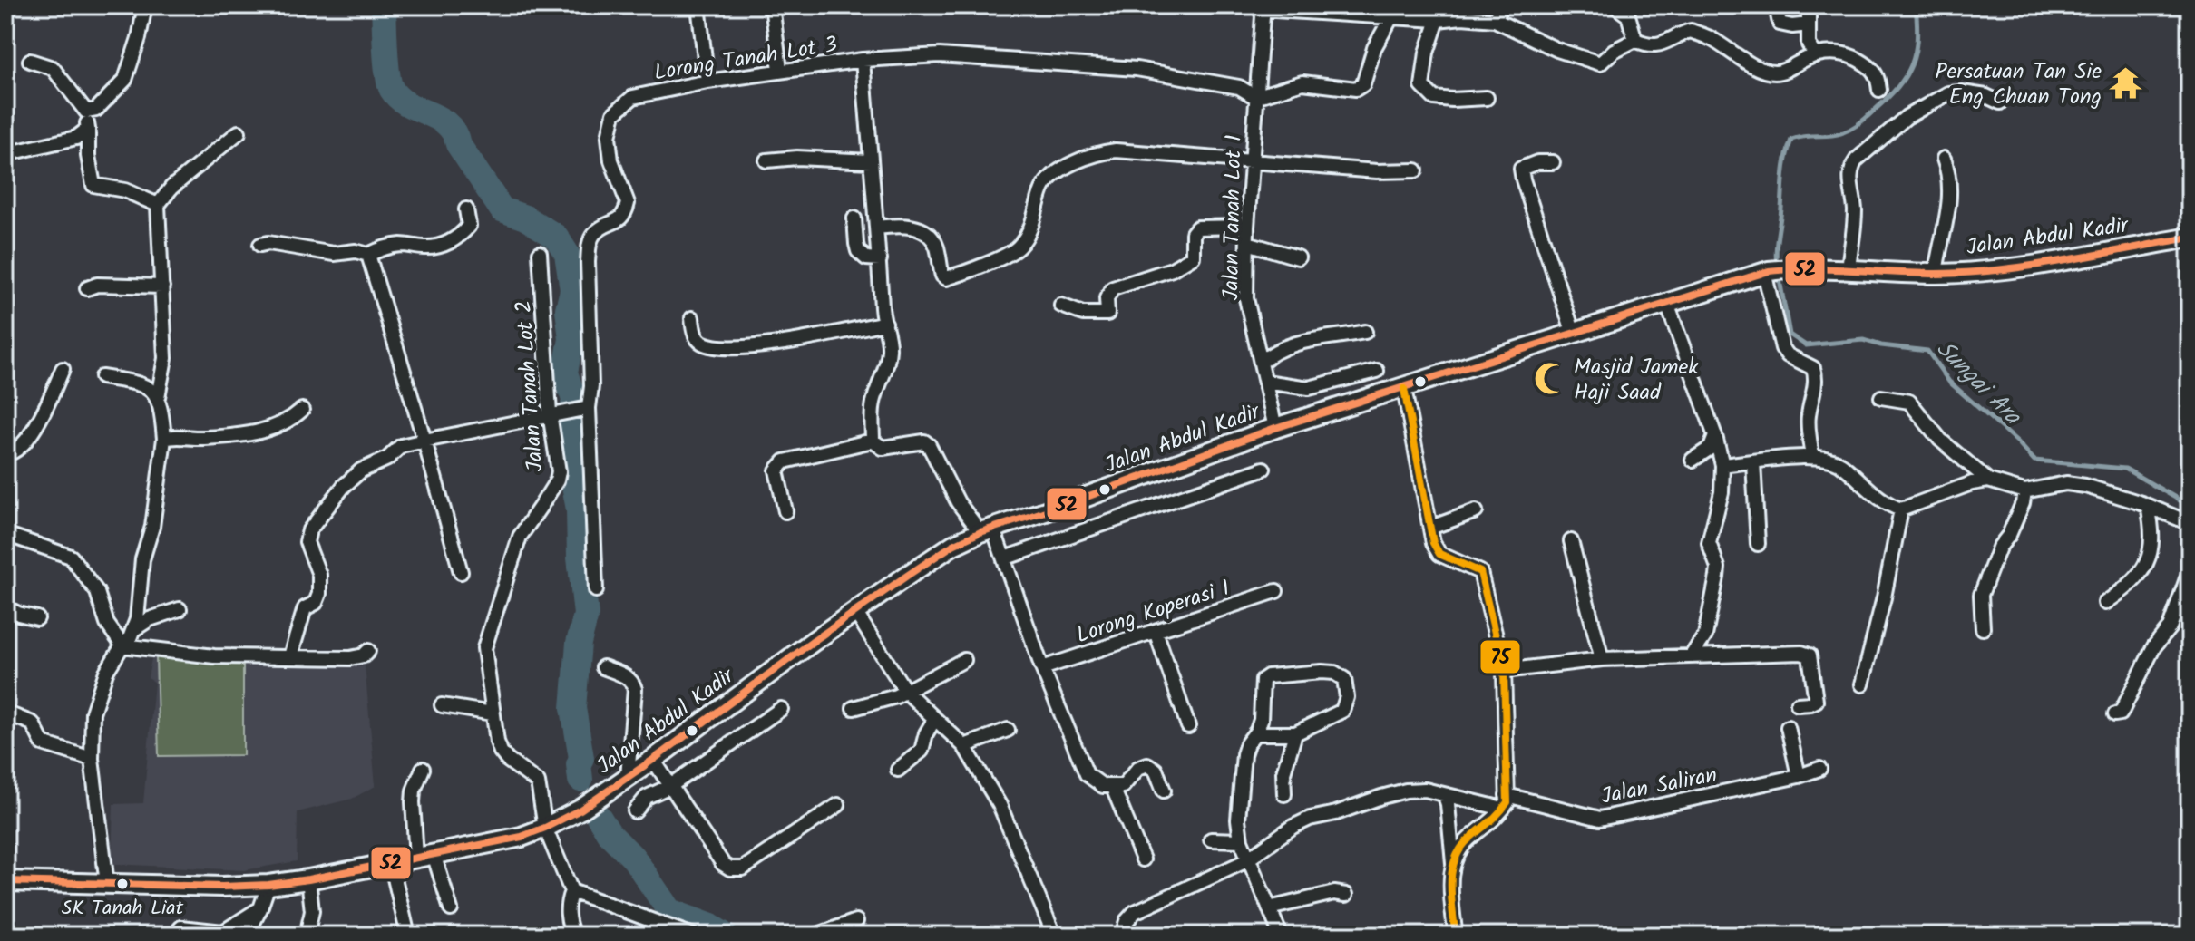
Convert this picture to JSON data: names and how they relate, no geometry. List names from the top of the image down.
{
  "streets": {
    "main road": ["Jalan Abdul Kadir"],
    "street": [
      "Lorong Tanah Lot 3",
      "Jalan Tanah Lot 1",
      "Jalan Tanah Lot 2",
      "Lorong Koperasi 1",
      "Jalan Saliran"
    ]
  },
  "crossings": [
    ["Lorong Tanah Lot 3", "Jalan Tanah Lot 1"],
    ["Jalan Tanah Lot 1", "Jalan Abdul Kadir"],
    ["Jalan Abdul Kadir", "Jalan Tanah Lot 2"]
  ],
  "water": ["Sungai Ara"],
  "places": {
    "temple": ["Persatuan Tan Sie Eng Chuan Tong"],
    "mosque": ["Masjid Jamek Haji Saad"],
    "other": ["SK Tanah Liat"]
  },
  "lines": ["transit line 52", "transit line 75"]
}
